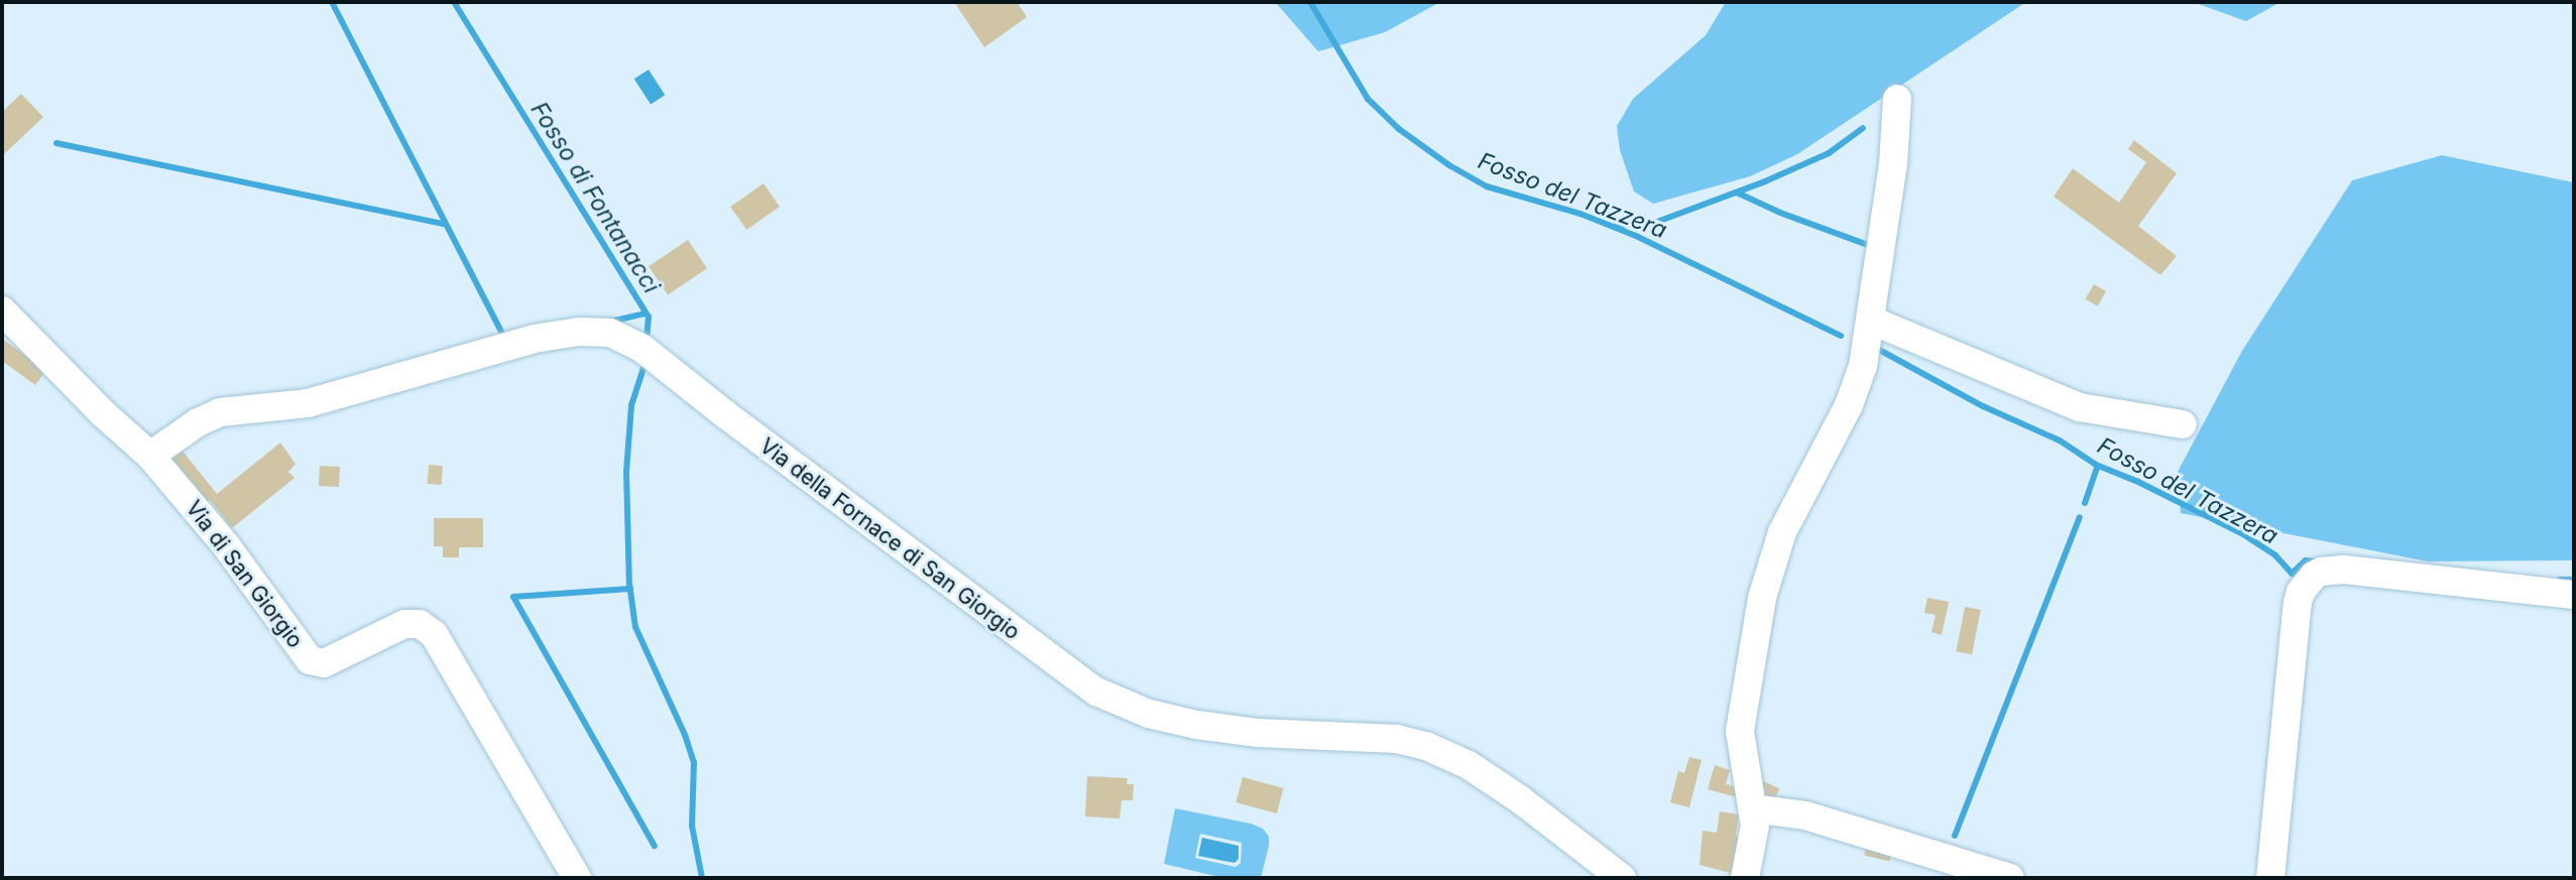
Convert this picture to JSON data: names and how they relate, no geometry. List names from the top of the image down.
{
  "streets": {
    "street": ["Via della Fornace di San Giorgio", "Via di San Giorgio"]
  },
  "crossings": [
    ["Via della Fornace di San Giorgio", "Via di San Giorgio"]
  ],
  "water": ["Fosso del Tazzera", "Fosso di Fontanacci"]
}
